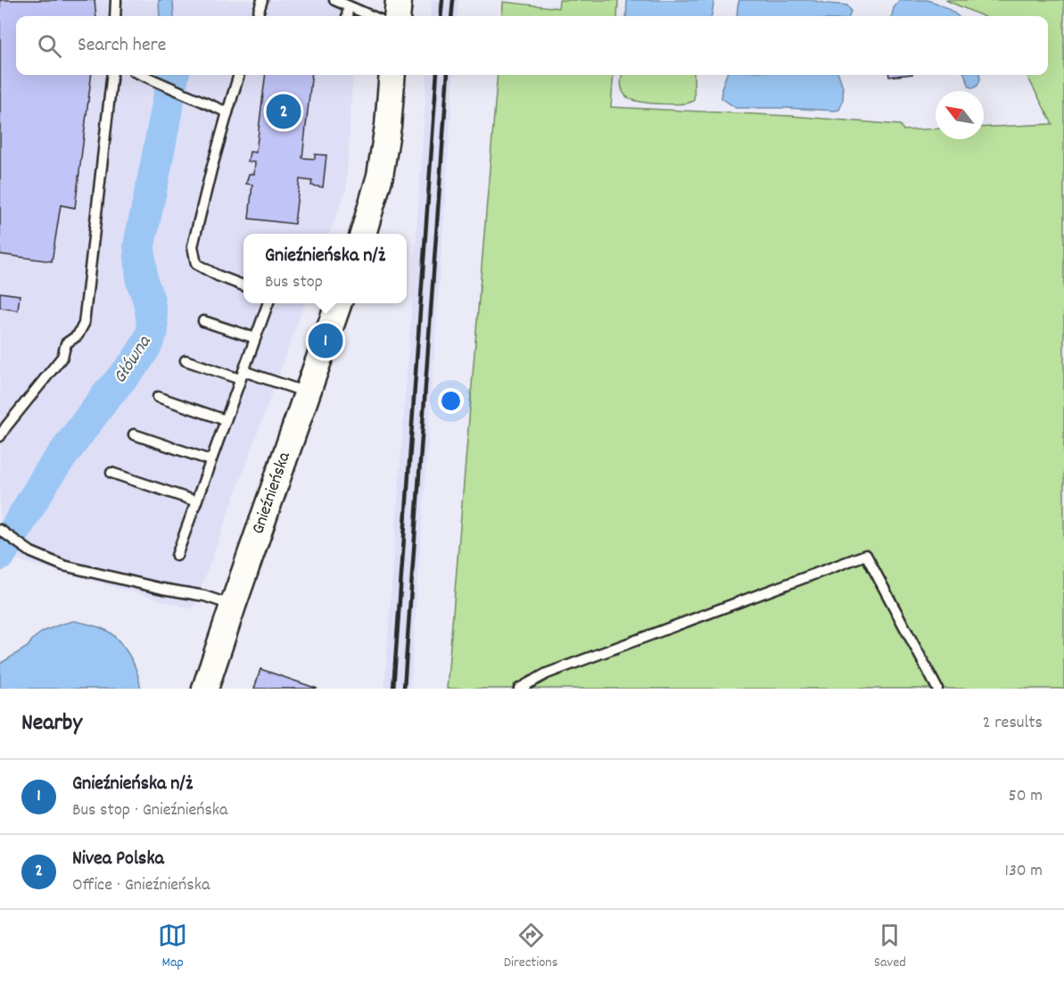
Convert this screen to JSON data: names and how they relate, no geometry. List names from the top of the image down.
{
  "streets": {
    "street": ["Gnieźnieńska"]
  },
  "water": ["Główna"],
  "north": "top left",
  "page": {
    "search": "Search here",
    "pins": ["2", "1"],
    "popup": ["Gnieźnieńska n/ż", "Bus stop"],
    "heading": ["Nearby", "2 results"],
    "list": [
      {
        "mark": "1",
        "name": "Gnieźnieńska n/ż",
        "note": "Bus stop · Gnieźnieńska",
        "value": "50 m"
      },
      {
        "mark": "2",
        "name": "Nivea Polska",
        "note": "Office · Gnieźnieńska",
        "value": "130 m"
      }
    ],
    "nav": ["Map", "Directions", "Saved"]
  }
}
